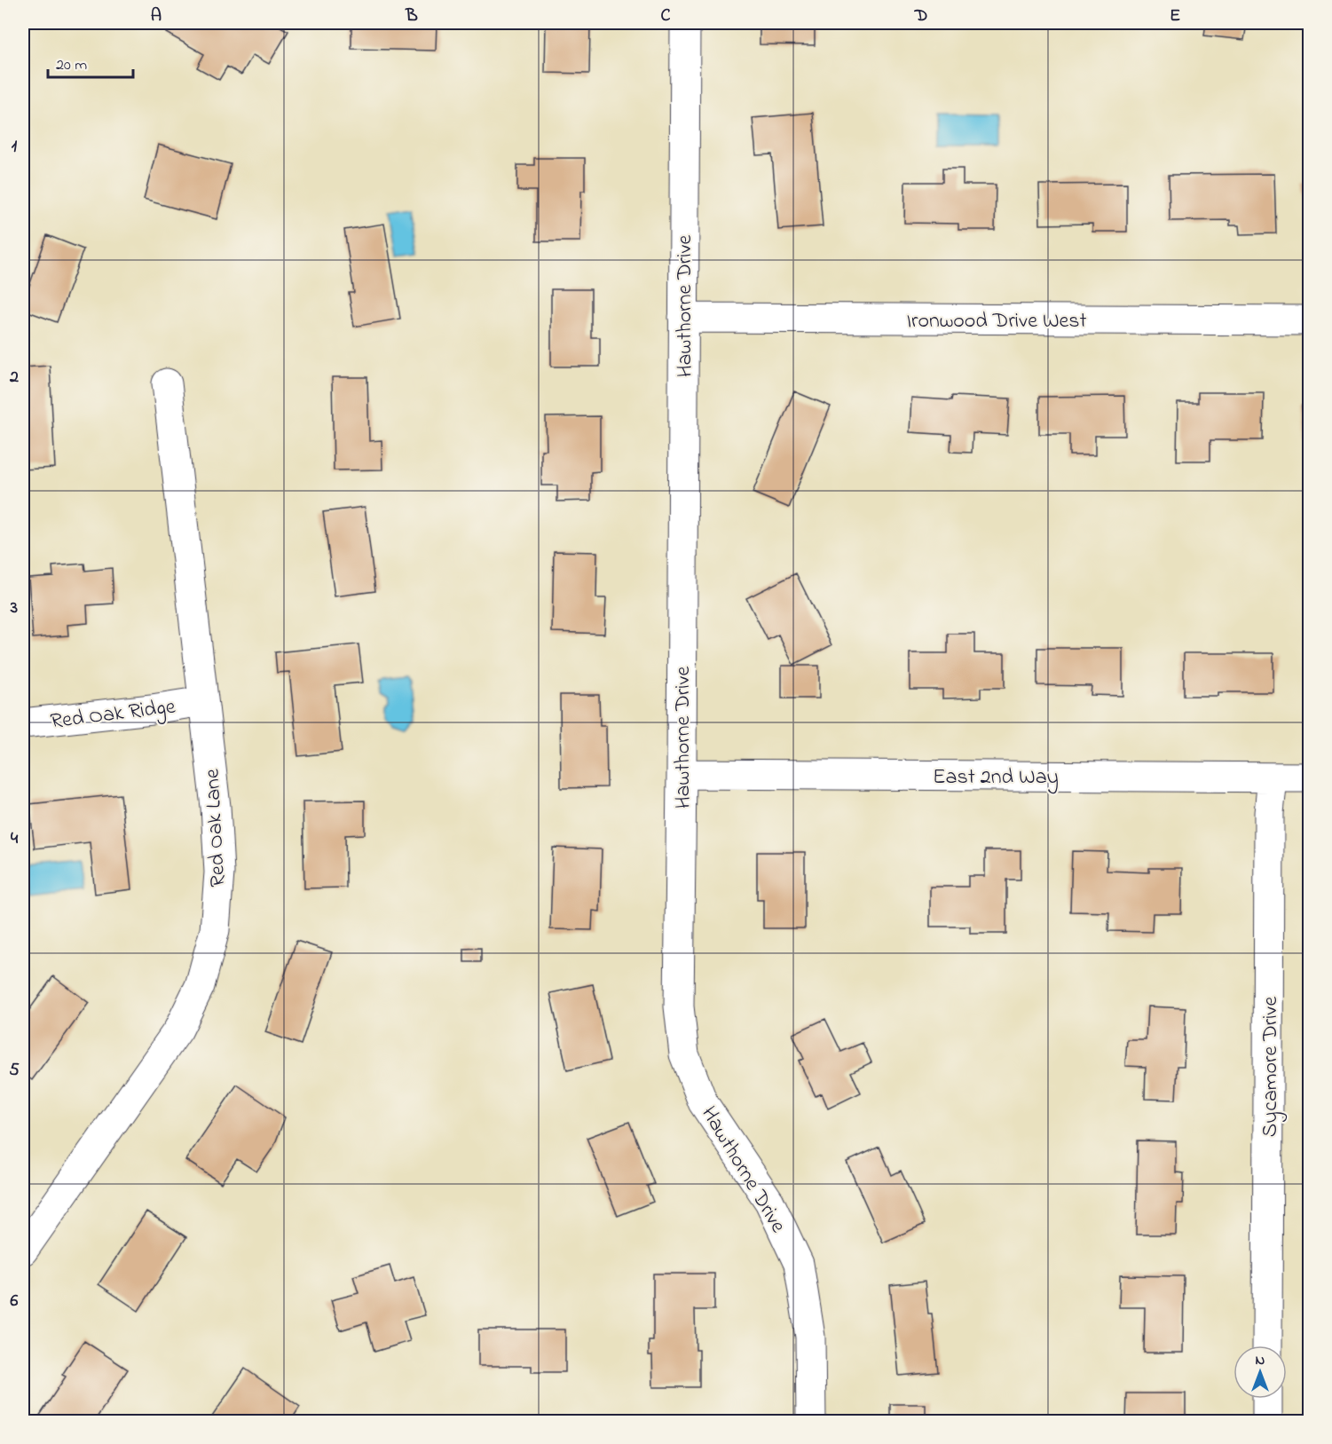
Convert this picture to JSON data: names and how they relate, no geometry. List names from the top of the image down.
{
  "streets": {
    "street": [
      "Hawthorne Drive",
      "Ironwood Drive West",
      "Red Oak Ridge",
      "East 2nd Way",
      "Red Oak Lane",
      "Sycamore Drive"
    ]
  },
  "crossings": [
    ["Hawthorne Drive", "Ironwood Drive West"],
    ["Hawthorne Drive", "East 2nd Way"],
    ["Red Oak Ridge", "Red Oak Lane"],
    ["East 2nd Way", "Sycamore Drive"]
  ],
  "scale_bar": "20 m",
  "north": "top",
  "grid": {
    "columns": [
      "A",
      "B",
      "C",
      "D",
      "E"
    ],
    "rows": [
      "1",
      "2",
      "3",
      "4",
      "5",
      "6"
    ]
  }
}
